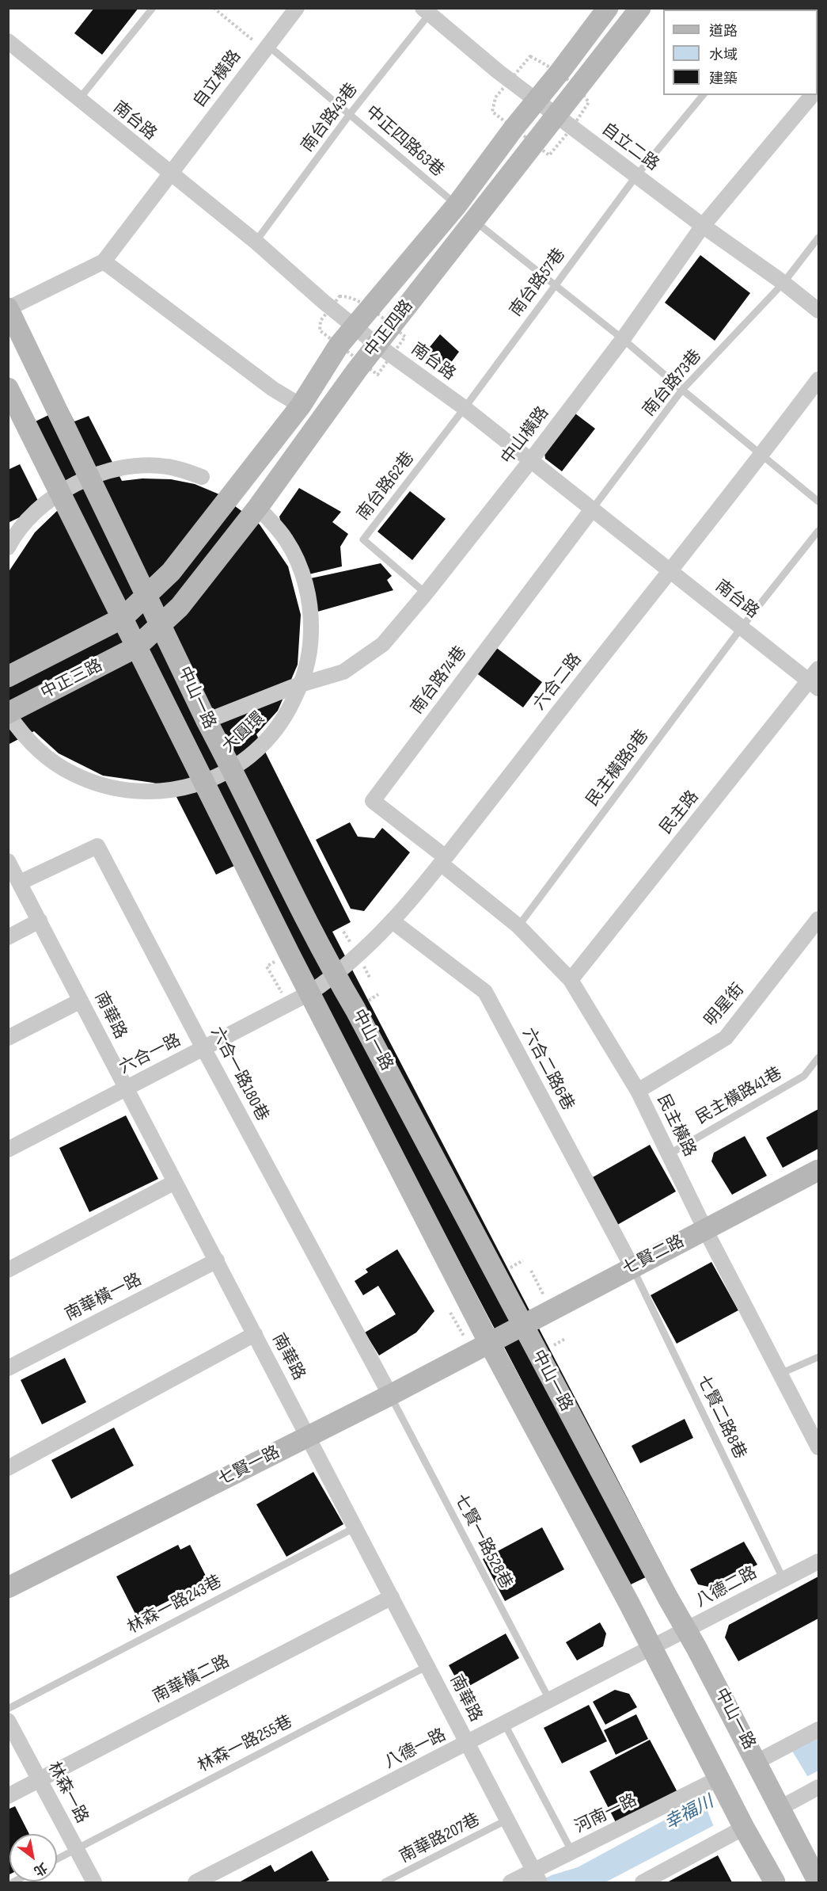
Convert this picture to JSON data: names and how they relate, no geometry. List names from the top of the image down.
{
  "streets": {
    "main road": [
      "中正四路",
      "中正三路",
      "中山一路",
      "七賢二路",
      "七賢一路"
    ],
    "street": [
      "自立橫路",
      "南台路",
      "自立二路",
      "中山橫路",
      "南台路74巷",
      "六合二路",
      "大圓環",
      "民主路",
      "明星街",
      "南華路",
      "六合一路",
      "六合二路6巷",
      "六合一路180巷",
      "民主橫路",
      "南華橫一路",
      "八德二路",
      "南華橫二路",
      "八德一路",
      "林森一路",
      "河南一路"
    ],
    "lane": [
      "南台路43巷",
      "中正四路63巷",
      "南台路57巷",
      "南台路73巷",
      "南台路62巷",
      "民主橫路9巷",
      "民主橫路41巷",
      "七賢二路8巷",
      "七賢一路528巷",
      "林森一路243巷",
      "林森一路255巷",
      "南華路207巷"
    ]
  },
  "crossings": [
    ["自立橫路", "南台路"],
    ["自立橫路", "中正四路63巷"],
    ["南台路43巷", "南台路"],
    ["南台路43巷", "中正四路63巷"],
    ["南台路43巷", "自立二路"],
    ["南台路", "南台路57巷"],
    ["南台路", "中正四路"],
    ["南台路", "南台路73巷"],
    ["南台路", "中山橫路"],
    ["南台路", "南台路62巷"],
    ["南台路", "南台路74巷"],
    ["南台路", "六合二路"],
    ["南台路", "民主橫路9巷"],
    ["南台路", "民主路"],
    ["中正四路63巷", "中正四路"],
    ["自立二路", "南台路57巷"],
    ["自立二路", "中正四路"],
    ["自立二路", "南台路73巷"],
    ["自立二路", "中山橫路"],
    ["南台路57巷", "南台路62巷"],
    ["中正四路", "中正三路"],
    ["中正四路", "中山一路"],
    ["南台路73巷", "南台路74巷"],
    ["中山橫路", "南台路62巷"],
    ["中山橫路", "中山一路"],
    ["中山橫路", "大圓環"],
    ["中正三路", "中山一路"],
    ["中正三路", "大圓環"],
    ["南台路74巷", "六合二路"],
    ["南台路74巷", "民主橫路"],
    ["六合二路", "中山一路"],
    ["六合二路", "六合一路"],
    ["六合二路", "六合二路6巷"],
    ["六合二路", "民主橫路"],
    ["中山一路", "大圓環"],
    ["中山一路", "六合一路"],
    ["中山一路", "七賢二路"],
    ["中山一路", "七賢一路"],
    ["中山一路", "八德二路"],
    ["中山一路", "八德一路"],
    ["中山一路", "河南一路"],
    ["民主橫路9巷", "民主橫路"],
    ["民主路", "民主橫路"],
    ["明星街", "民主橫路"],
    ["南華路", "六合一路"],
    ["南華路", "六合一路180巷"],
    ["南華路", "南華橫一路"],
    ["南華路", "七賢一路"],
    ["南華路", "林森一路243巷"],
    ["南華路", "南華橫二路"],
    ["南華路", "林森一路255巷"],
    ["南華路", "八德一路"],
    ["南華路", "河南一路"],
    ["南華路", "南華路207巷"],
    ["六合一路", "六合一路180巷"],
    ["六合二路6巷", "七賢二路"],
    ["六合二路6巷", "七賢二路8巷"],
    ["六合一路180巷", "七賢一路"],
    ["六合一路180巷", "七賢一路528巷"],
    ["民主橫路41巷", "民主橫路"],
    ["民主橫路", "七賢二路"],
    ["七賢二路", "七賢二路8巷"],
    ["七賢二路", "七賢一路"],
    ["七賢二路8巷", "八德二路"],
    ["七賢一路", "七賢一路528巷"],
    ["七賢一路528巷", "八德一路"],
    ["八德二路", "八德一路"],
    ["南華橫二路", "林森一路"],
    ["林森一路255巷", "林森一路"]
  ],
  "water": ["幸福川"],
  "legend": ["道路", "水域", "建築"],
  "north": "bottom right"
}
